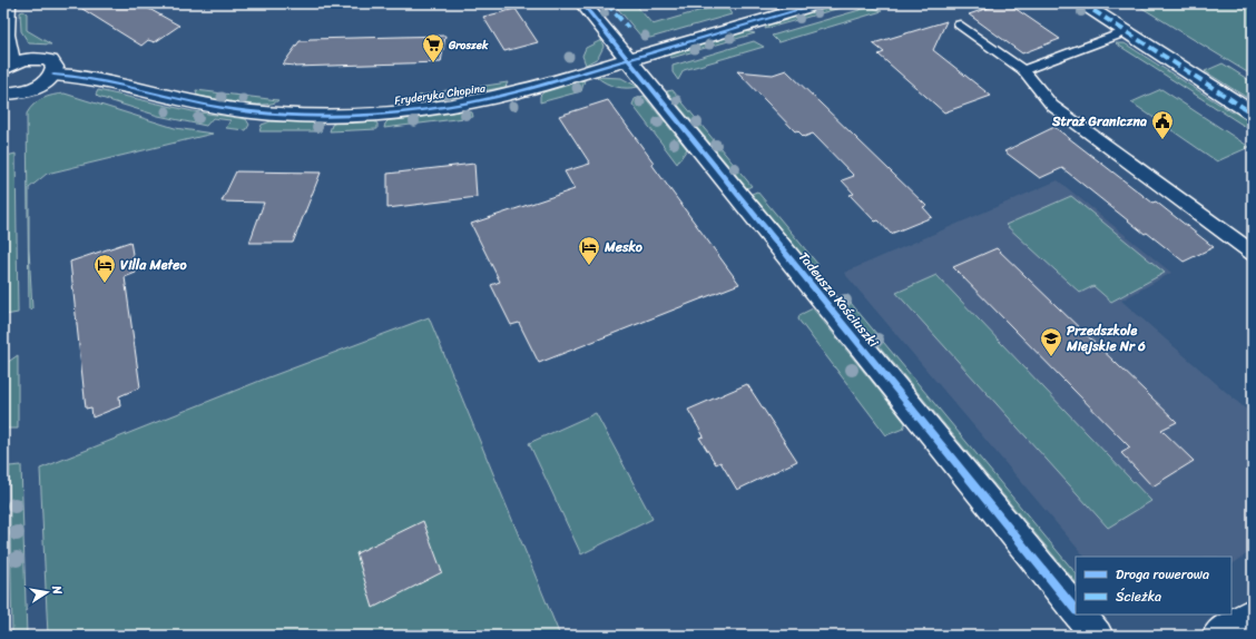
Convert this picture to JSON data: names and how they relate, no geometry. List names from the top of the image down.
{
  "streets": {
    "street": ["Fryderyka Chopina", "Tadeusza Kościuszki"]
  },
  "crossings": [
    ["Fryderyka Chopina", "Tadeusza Kościuszki"]
  ],
  "places": {
    "supermarket": ["Groszek"],
    "public building": ["Straż Graniczna"],
    "hotel": ["Mesko", "Villa Meteo"],
    "school or university": ["Przedszkole Miejskie Nr 6"]
  },
  "legend": ["Droga rowerowa", "Ścieżka"],
  "north": "right"
}
